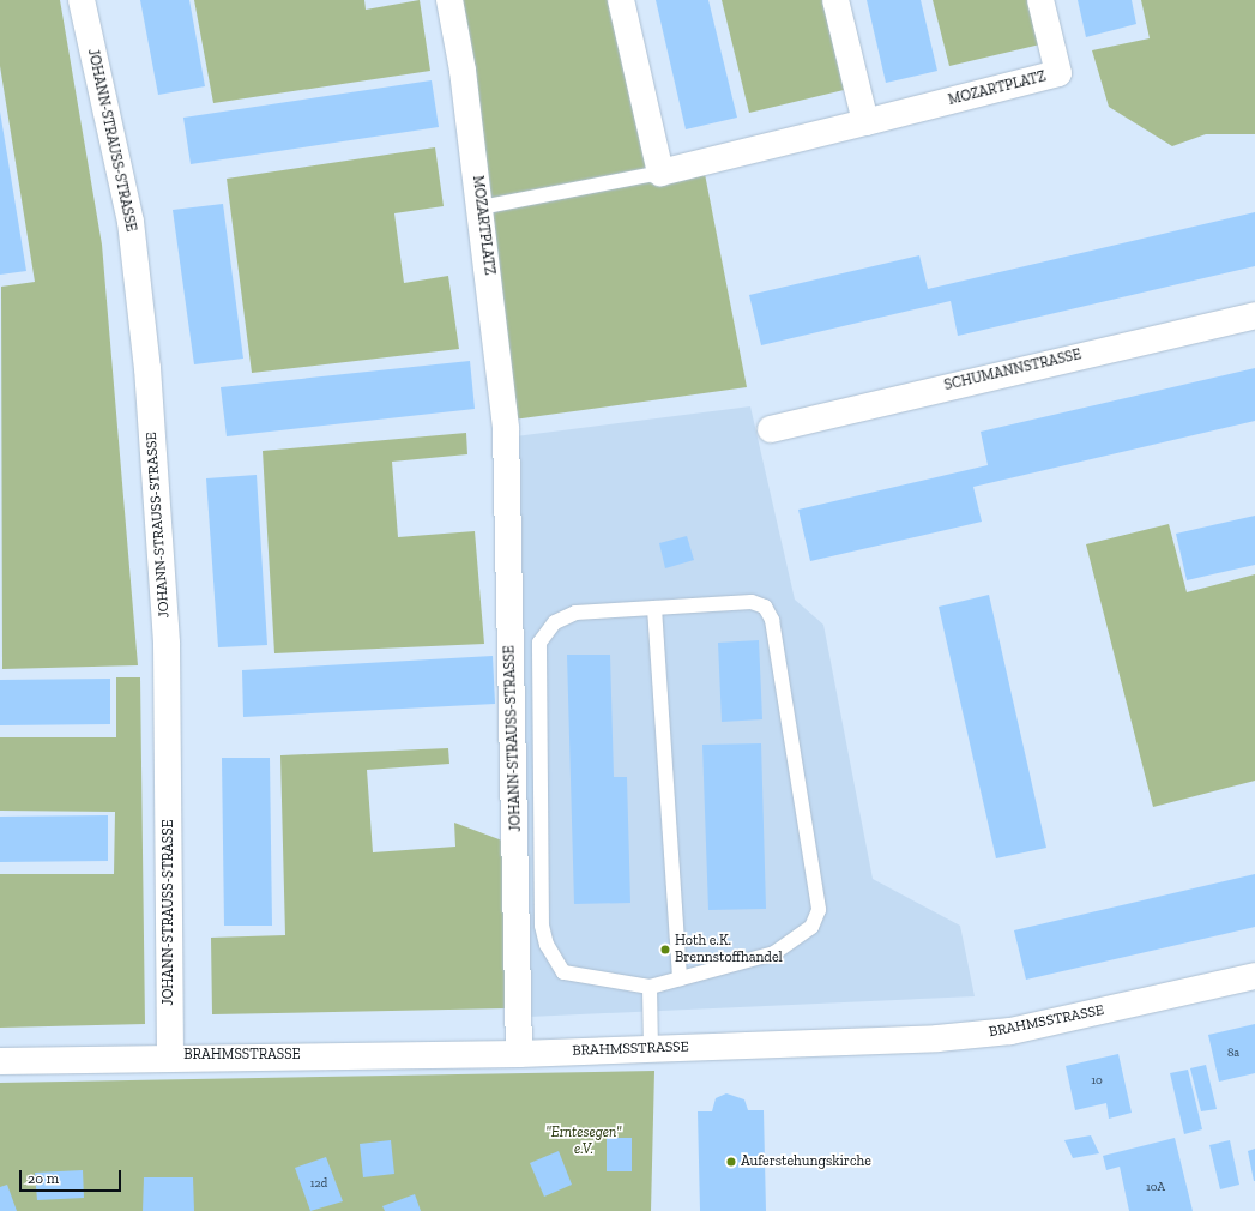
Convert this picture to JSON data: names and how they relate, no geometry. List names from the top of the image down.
{
  "streets": {
    "street": [
      "MOZARTPLATZ",
      "JOHANN-STRAUSS-STRASSE",
      "SCHUMANNSTRASSE",
      "BRAHMSSTRASSE"
    ]
  },
  "crossings": [
    ["MOZARTPLATZ", "JOHANN-STRAUSS-STRASSE"],
    ["JOHANN-STRAUSS-STRASSE", "BRAHMSSTRASSE"]
  ],
  "parks": ["\"Erntesegen\" e.V."],
  "places": ["Hoth e.K. Brennstoffhandel", "Auferstehungskirche"],
  "house_numbers": [
    "8a",
    "10",
    "12d",
    "10A"
  ],
  "scale_bar": "20 m"
}
